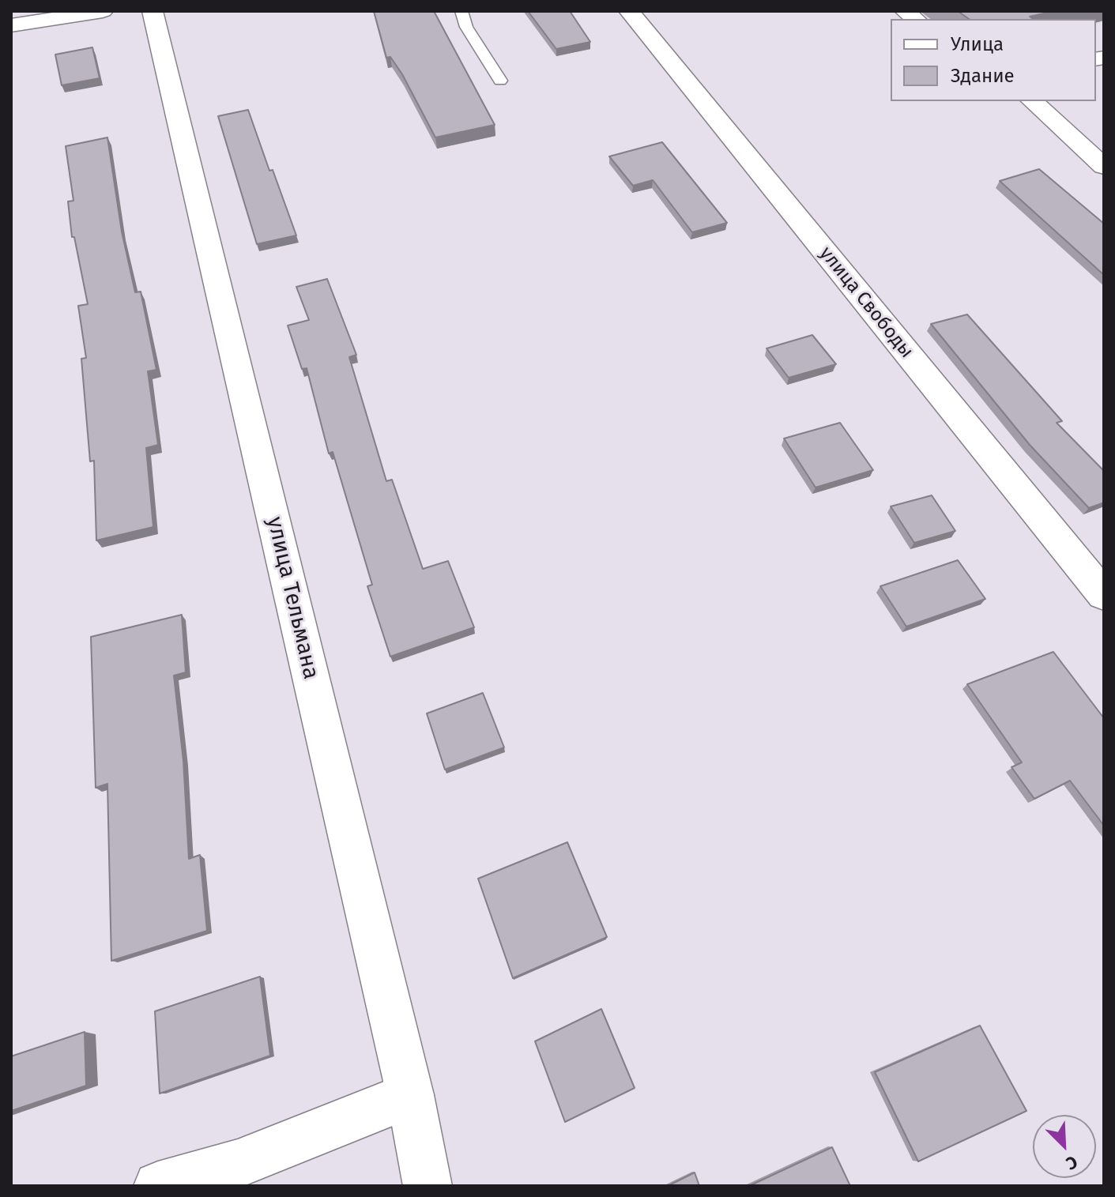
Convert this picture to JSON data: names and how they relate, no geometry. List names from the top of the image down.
{
  "streets": {
    "street": ["улица Свободы", "улица Тельмана"]
  },
  "legend": ["Улица", "Здание"],
  "north": "bottom right"
}
